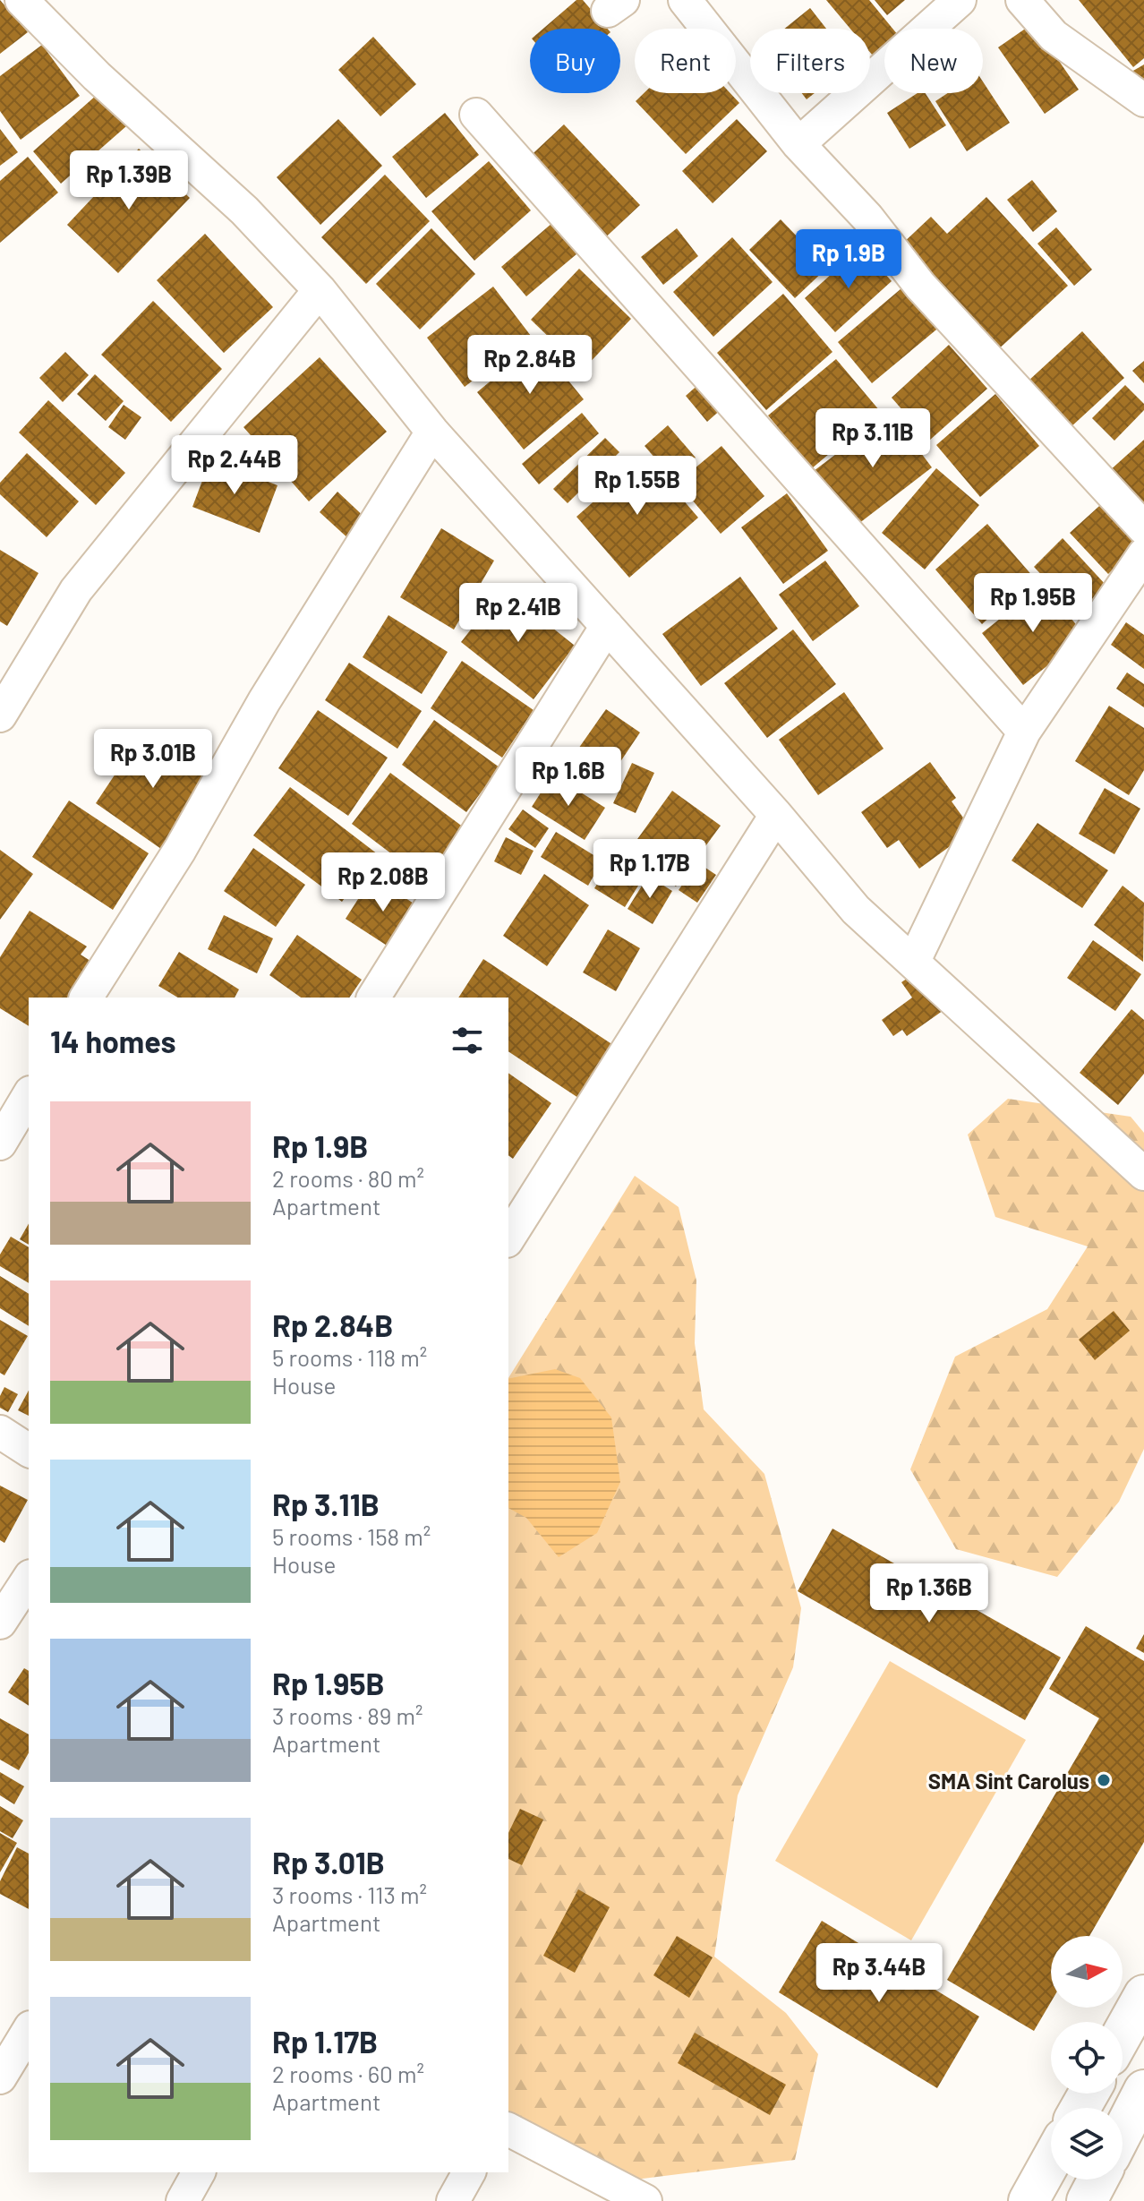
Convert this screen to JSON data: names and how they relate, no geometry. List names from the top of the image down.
{
  "places": ["SMA Sint Carolus"],
  "north": "right",
  "page": {
    "chip": [
      "Buy",
      "Rent",
      "Filters",
      "New"
    ],
    "price": [
      "Rp 1.39B",
      "Rp 1.9B",
      "Rp 2.84B",
      "Rp 3.11B",
      "Rp 2.44B",
      "Rp 1.55B",
      "Rp 1.95B",
      "Rp 2.41B",
      "Rp 3.01B",
      "Rp 1.6B",
      "Rp 1.17B",
      "Rp 2.08B",
      "Rp 1.36B",
      "Rp 3.44B"
    ],
    "heading": "14 homes",
    "list": [
      {
        "name": "Rp 1.9B",
        "note": "2 rooms · 80 m² · Apartment"
      },
      {
        "name": "Rp 2.84B",
        "note": "5 rooms · 118 m² · House"
      },
      {
        "name": "Rp 3.11B",
        "note": "5 rooms · 158 m² · House"
      },
      {
        "name": "Rp 1.95B",
        "note": "3 rooms · 89 m² · Apartment"
      },
      {
        "name": "Rp 3.01B",
        "note": "3 rooms · 113 m² · Apartment"
      },
      {
        "name": "Rp 1.17B",
        "note": "2 rooms · 60 m² · Apartment"
      }
    ]
  }
}
